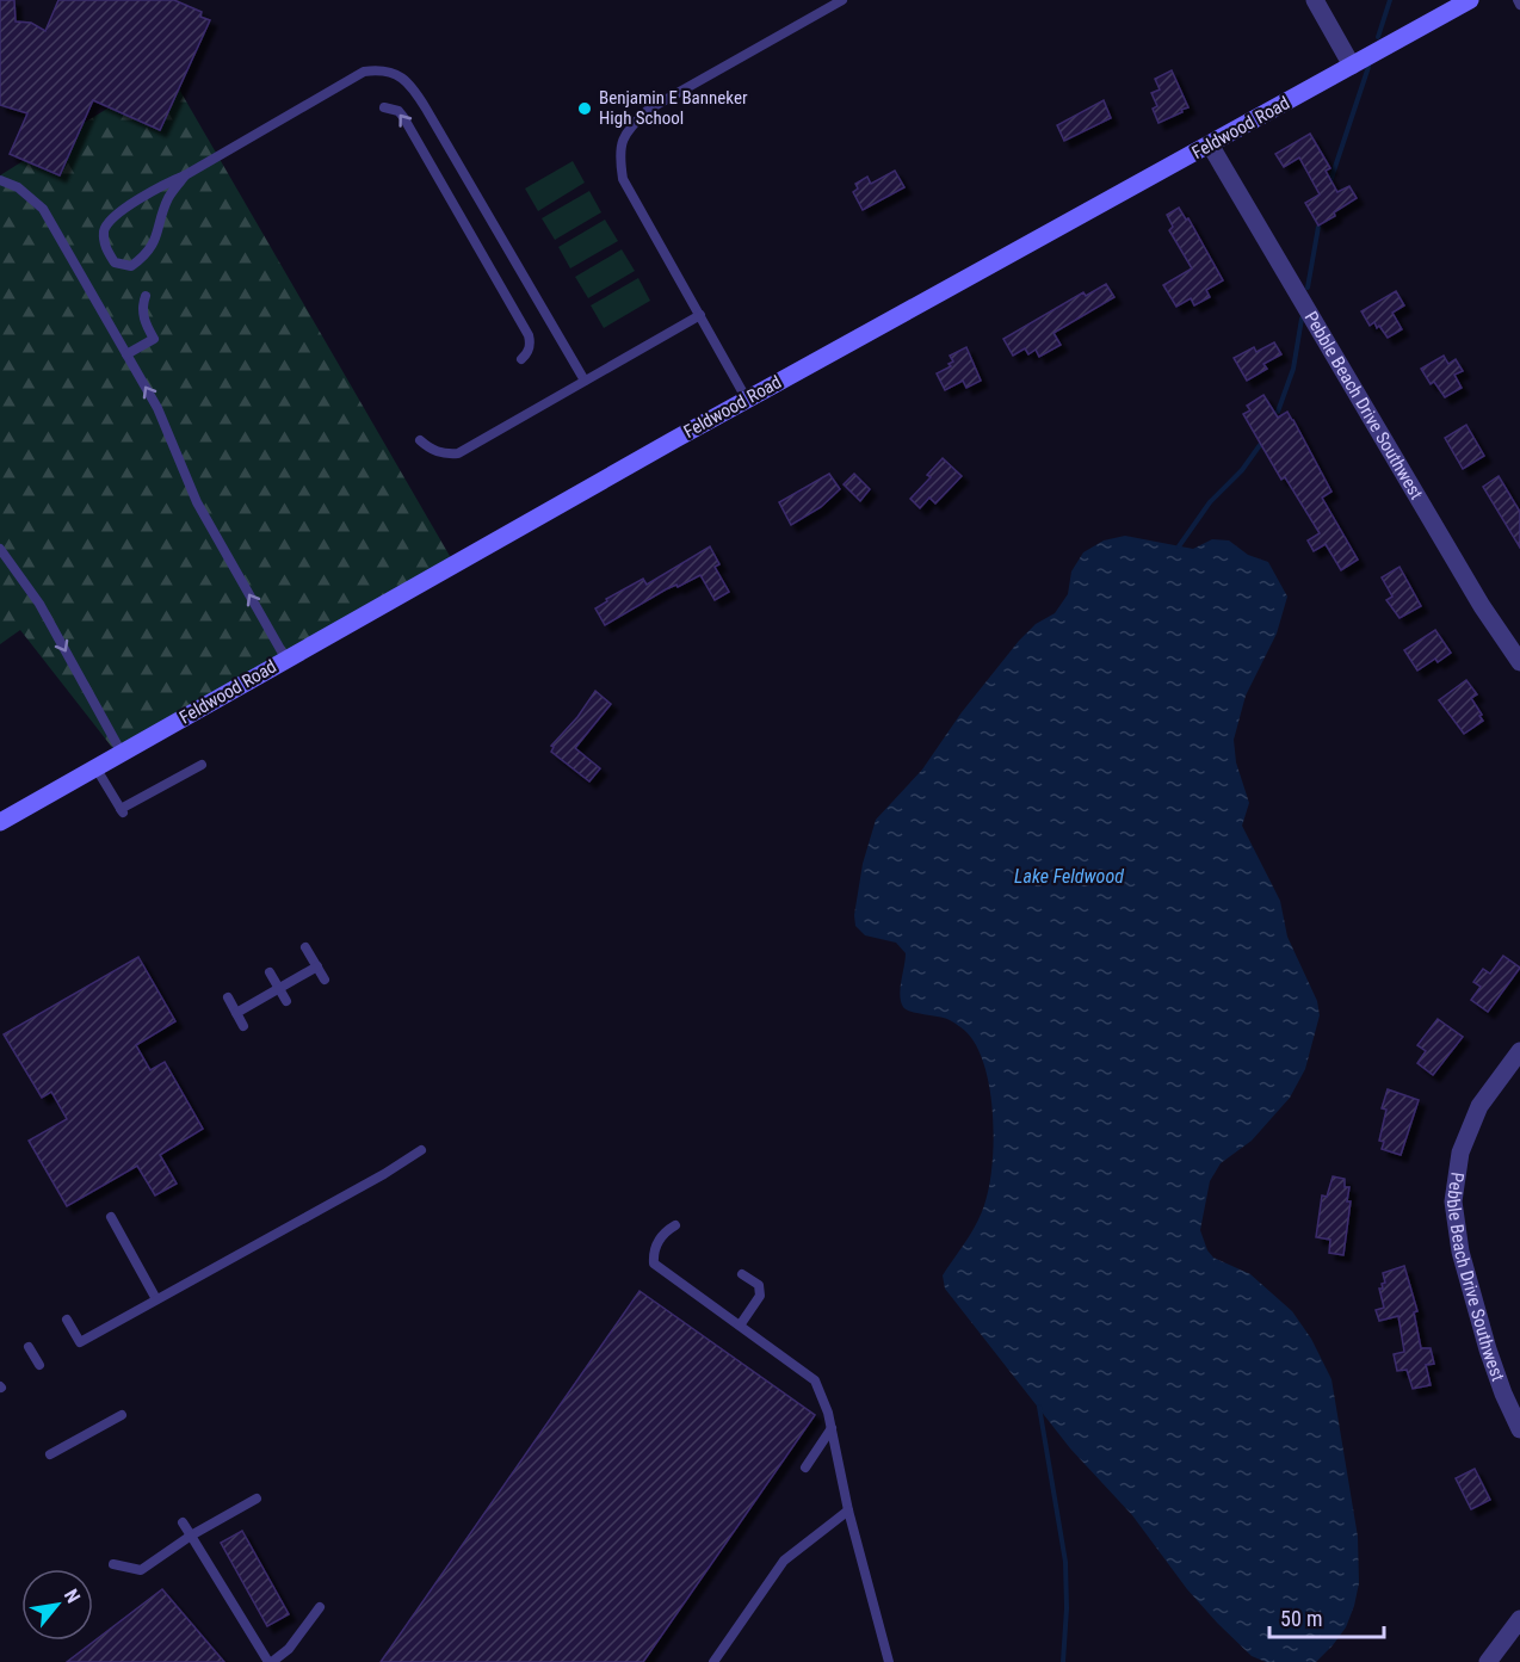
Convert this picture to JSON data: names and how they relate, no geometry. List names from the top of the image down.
{
  "streets": {
    "street": ["Feldwood Road", "Pebble Beach Drive Southwest"]
  },
  "crossings": [
    ["Feldwood Road", "Pebble Beach Drive Southwest"]
  ],
  "water": ["Lake Feldwood"],
  "places": ["Benjamin E Banneker High School"],
  "scale_bar": "50 m",
  "north": "top right"
}
